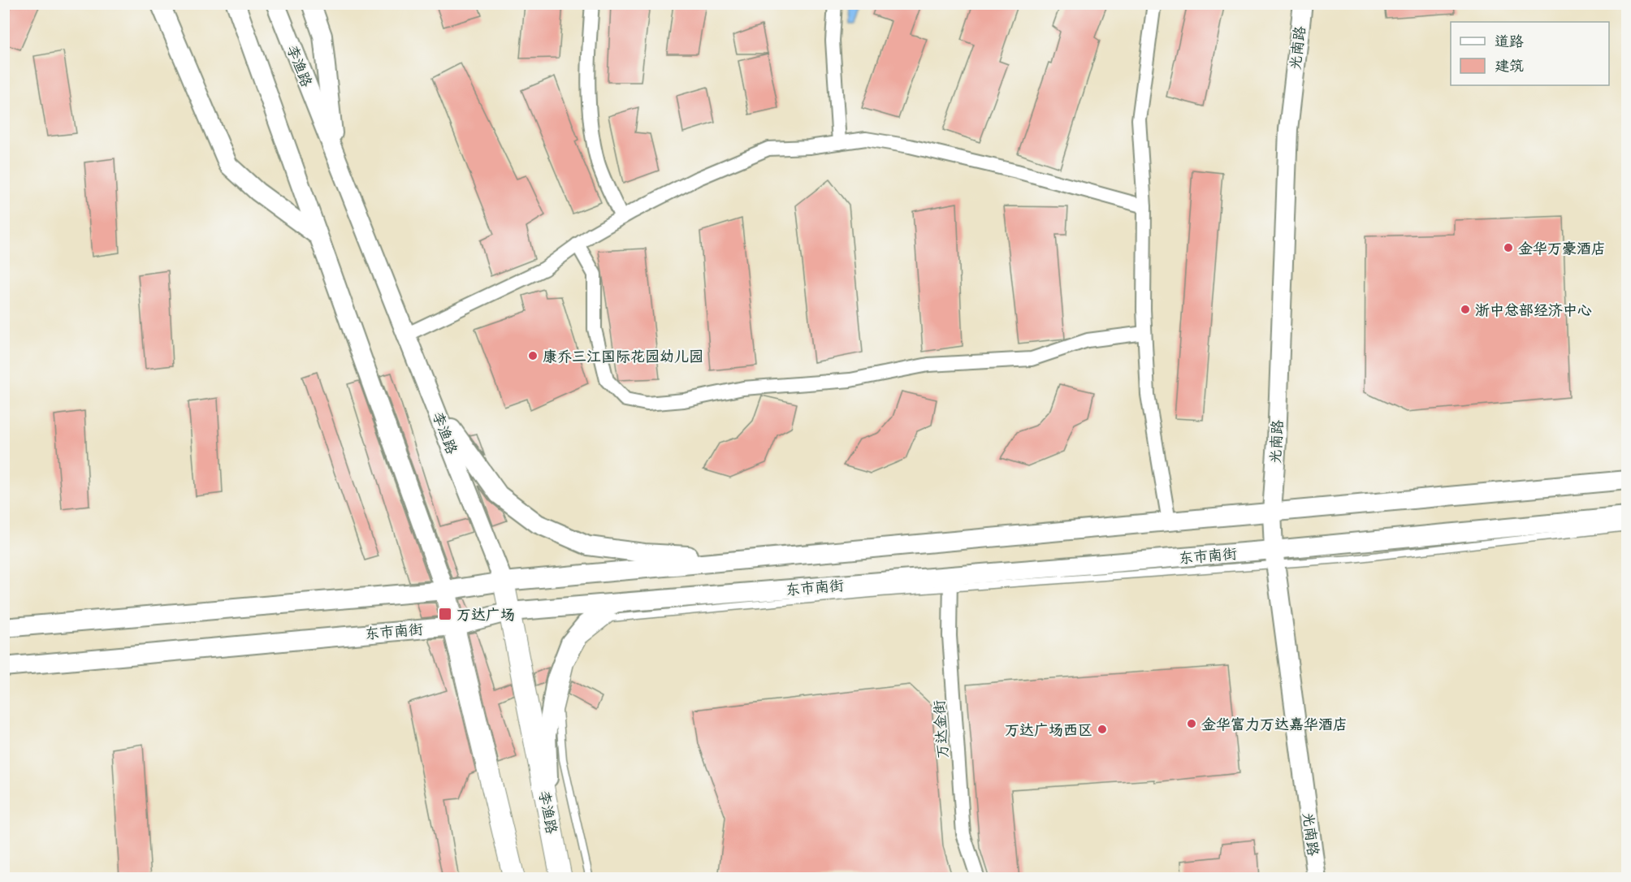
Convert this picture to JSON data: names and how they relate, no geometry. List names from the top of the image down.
{
  "streets": {
    "main road": ["光南路", "李渔路", "东市南街"],
    "street": ["万达金街"]
  },
  "crossings": [
    ["光南路", "东市南街"],
    ["李渔路", "东市南街"],
    ["东市南街", "万达金街"]
  ],
  "places": {
    "other": [
      "金华万豪酒店",
      "浙中总部经济中心",
      "康乔三江国际花园幼儿园",
      "金华富力万达嘉华酒店",
      "万达广场西区"
    ],
    "transit": ["万达广场"]
  },
  "legend": ["道路", "建筑"]
}
